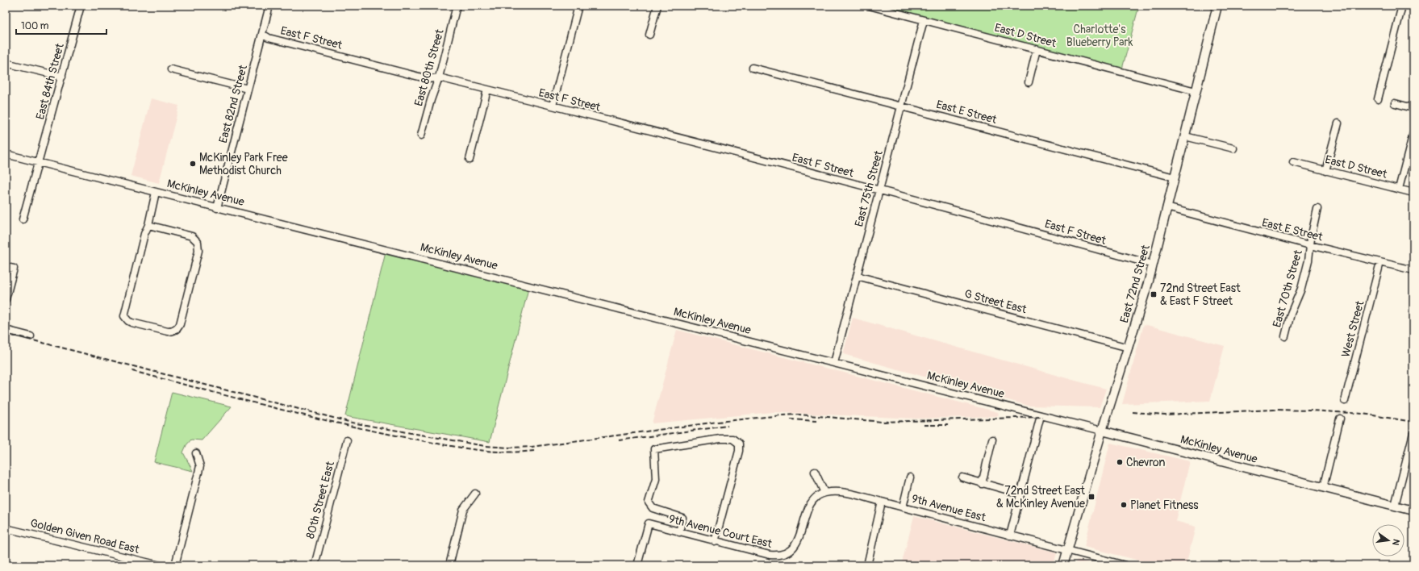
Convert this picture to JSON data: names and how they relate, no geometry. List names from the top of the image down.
{
  "streets": {
    "main road": ["McKinley Avenue", "East 72nd Street"],
    "street": [
      "East D Street",
      "East F Street",
      "East 80th Street",
      "East 84th Street",
      "East 82nd Street",
      "East E Street",
      "East 75th Street",
      "East 70th Street",
      "G Street East",
      "West Street",
      "80th Street East",
      "9th Avenue East",
      "9th Avenue Court East",
      "Golden Given Road East"
    ]
  },
  "crossings": [
    ["East D Street", "East 75th Street"],
    ["East D Street", "East 72nd Street"],
    ["East F Street", "East 80th Street"],
    ["East F Street", "East 82nd Street"],
    ["East F Street", "East 75th Street"],
    ["East F Street", "East 72nd Street"],
    ["East 84th Street", "McKinley Avenue"],
    ["East 82nd Street", "McKinley Avenue"],
    ["East E Street", "East 75th Street"],
    ["East E Street", "East 72nd Street"],
    ["East E Street", "East 70th Street"],
    ["East E Street", "West Street"],
    ["East 75th Street", "McKinley Avenue"],
    ["East 75th Street", "G Street East"],
    ["McKinley Avenue", "East 72nd Street"],
    ["East 72nd Street", "G Street East"],
    ["East 72nd Street", "9th Avenue East"],
    ["9th Avenue East", "9th Avenue Court East"]
  ],
  "parks": ["Charlotte's Blueberry Park"],
  "places": {
    "other": ["McKinley Park Free Methodist Church", "Chevron", "Planet Fitness"],
    "transit": ["72nd Street East & East F Street", "72nd Street East & McKinley Avenue"]
  },
  "scale_bar": "100 m",
  "north": "right"
}
